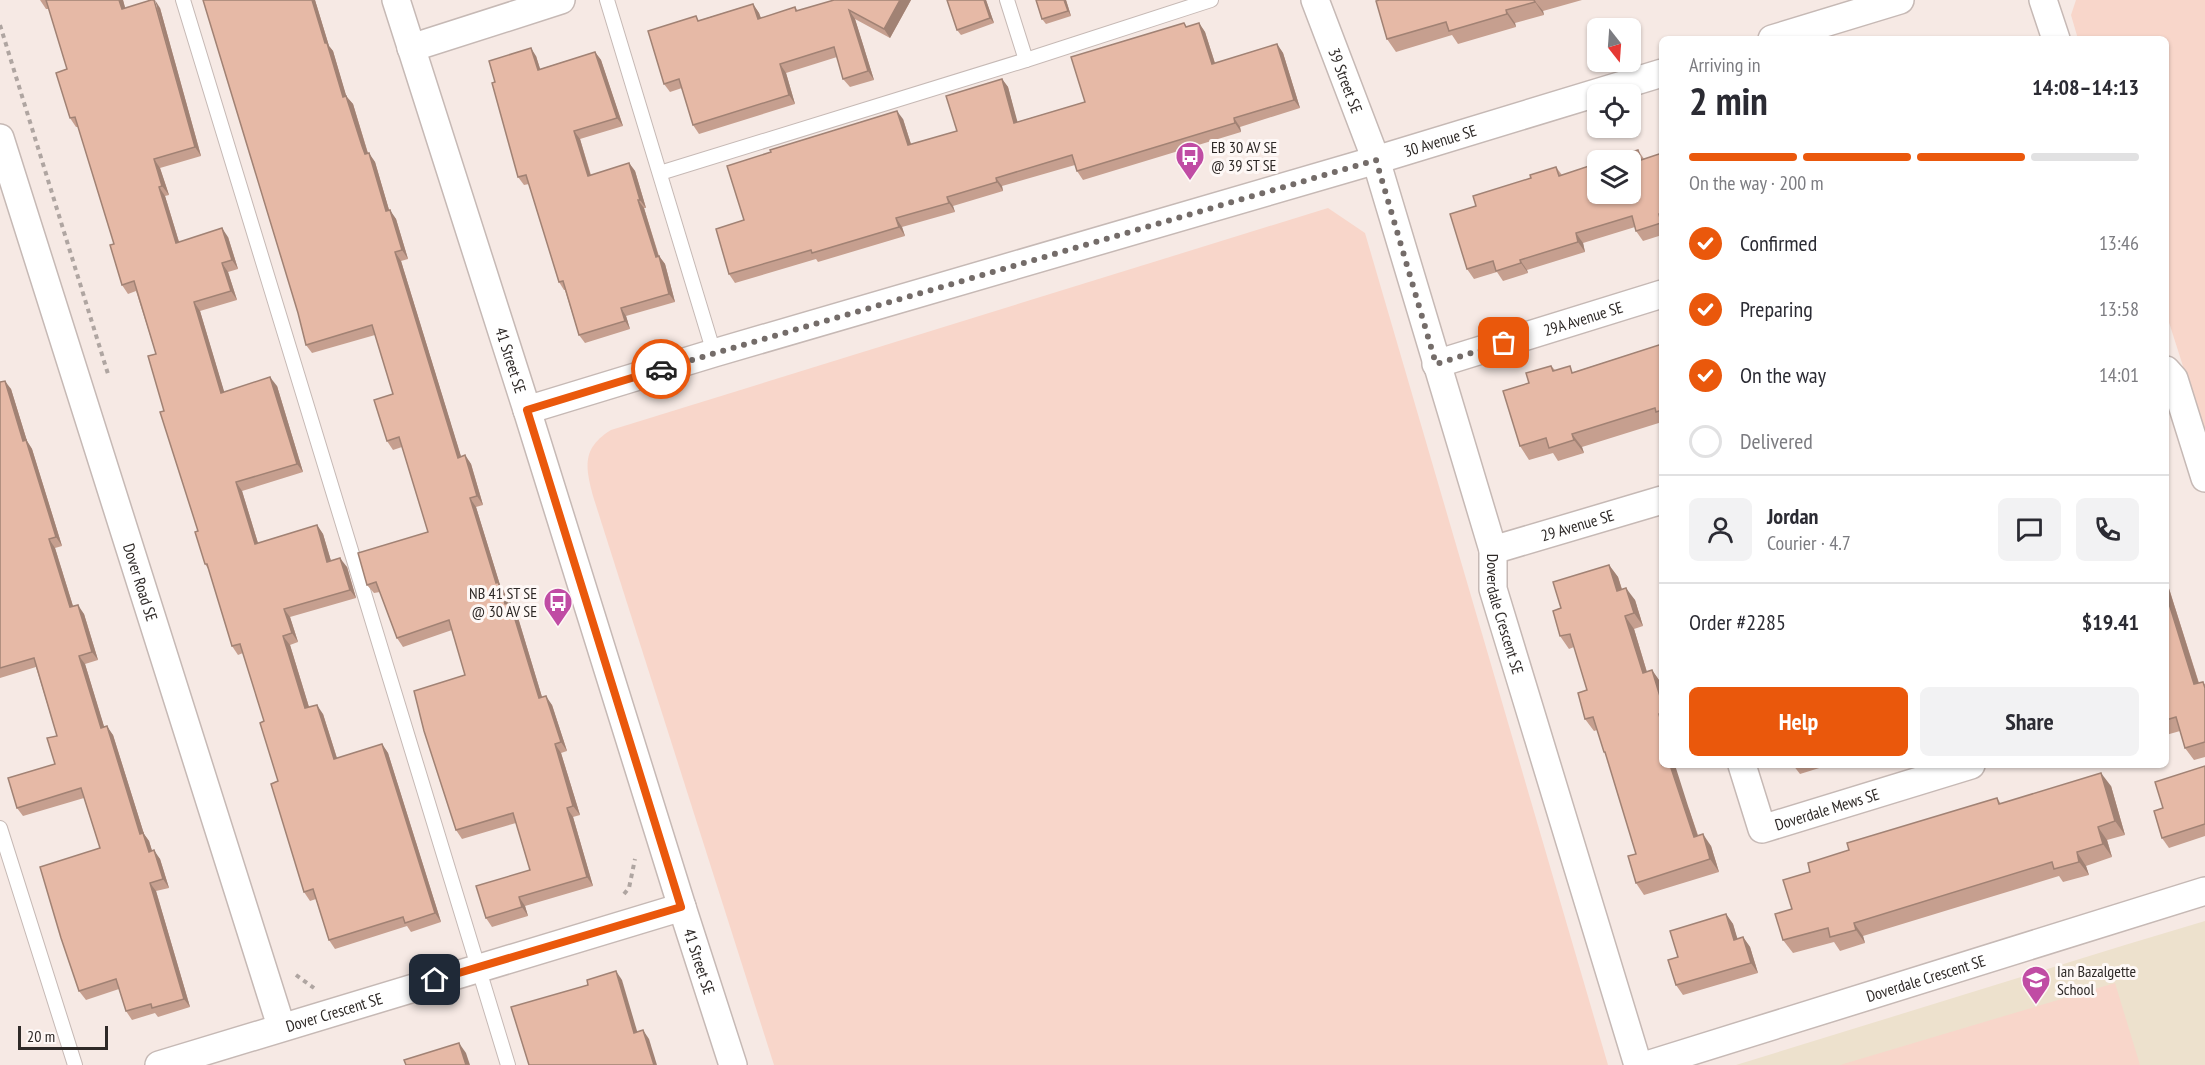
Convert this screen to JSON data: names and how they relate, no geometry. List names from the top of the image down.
{
  "streets": {
    "street": [
      "39 Street SE",
      "30 Avenue SE",
      "29A Avenue SE",
      "41 Street SE",
      "29 Avenue SE",
      "Dover Road SE",
      "Doverdale Crescent SE",
      "Doverdale Mews SE",
      "Dover Crescent SE"
    ]
  },
  "crossings": [
    ["39 Street SE", "30 Avenue SE"],
    ["39 Street SE", "Doverdale Crescent SE"],
    ["30 Avenue SE", "41 Street SE"],
    ["30 Avenue SE", "Doverdale Crescent SE"],
    ["29A Avenue SE", "Doverdale Crescent SE"],
    ["41 Street SE", "Dover Crescent SE"],
    ["29 Avenue SE", "Doverdale Crescent SE"],
    ["Dover Road SE", "Dover Crescent SE"]
  ],
  "places": {
    "bus stop": ["EB 30 AV SE @ 39 ST SE", "NB 41 ST SE @ 30 AV SE"],
    "school or university": ["Ian Bazalgette School"]
  },
  "scale_bar": "20 m",
  "north": "bottom",
  "page": {
    "heading": ["2 min", "Arriving in", "14:08–14:13"],
    "panel": [
      "Jordan",
      "Courier · 4.7",
      "Order #2285",
      "$19.41"
    ],
    "bar": "On the way · 200 m",
    "list": [
      ["Confirmed", "13:46"],
      ["Preparing", "13:58"],
      ["On the way", "14:01"],
      "Delivered"
    ],
    "buttons": ["Help", "Share"],
    "scale": "20 m"
  }
}
